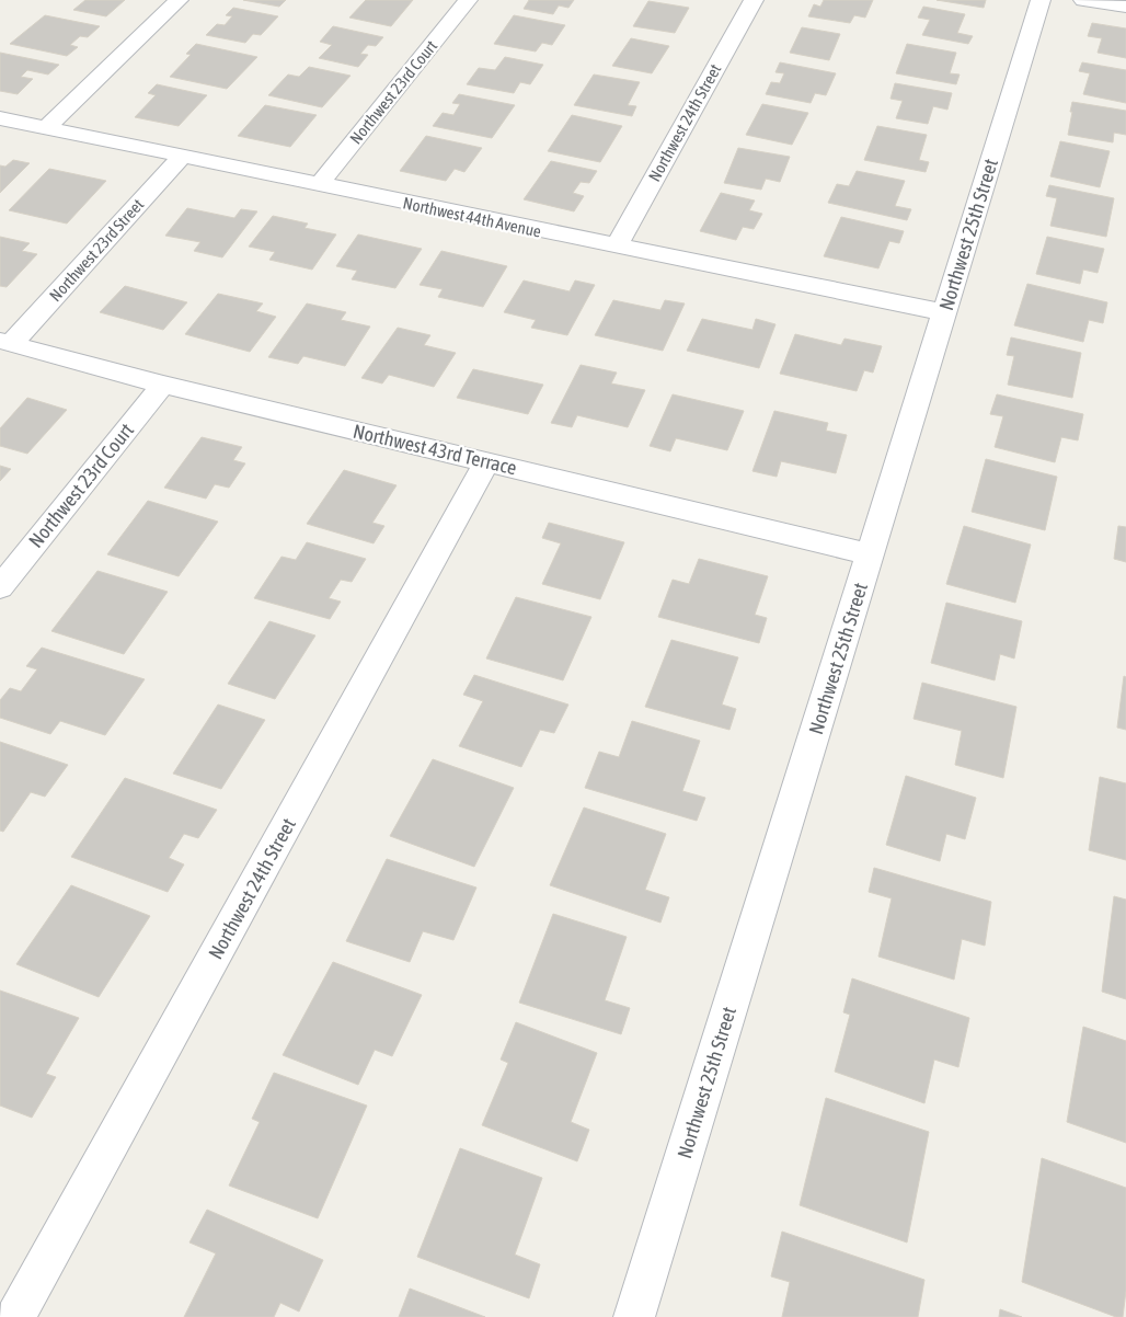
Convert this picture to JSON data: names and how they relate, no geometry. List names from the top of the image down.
{
  "streets": {
    "street": [
      "Northwest 23rd Court",
      "Northwest 24th Street",
      "Northwest 44th Avenue",
      "Northwest 25th Street",
      "Northwest 23rd Street",
      "Northwest 43rd Terrace"
    ]
  },
  "crossings": [
    ["Northwest 23rd Court", "Northwest 44th Avenue"],
    ["Northwest 23rd Court", "Northwest 43rd Terrace"],
    ["Northwest 24th Street", "Northwest 44th Avenue"],
    ["Northwest 24th Street", "Northwest 43rd Terrace"],
    ["Northwest 44th Avenue", "Northwest 25th Street"],
    ["Northwest 44th Avenue", "Northwest 23rd Street"],
    ["Northwest 25th Street", "Northwest 43rd Terrace"],
    ["Northwest 23rd Street", "Northwest 43rd Terrace"]
  ]
}
